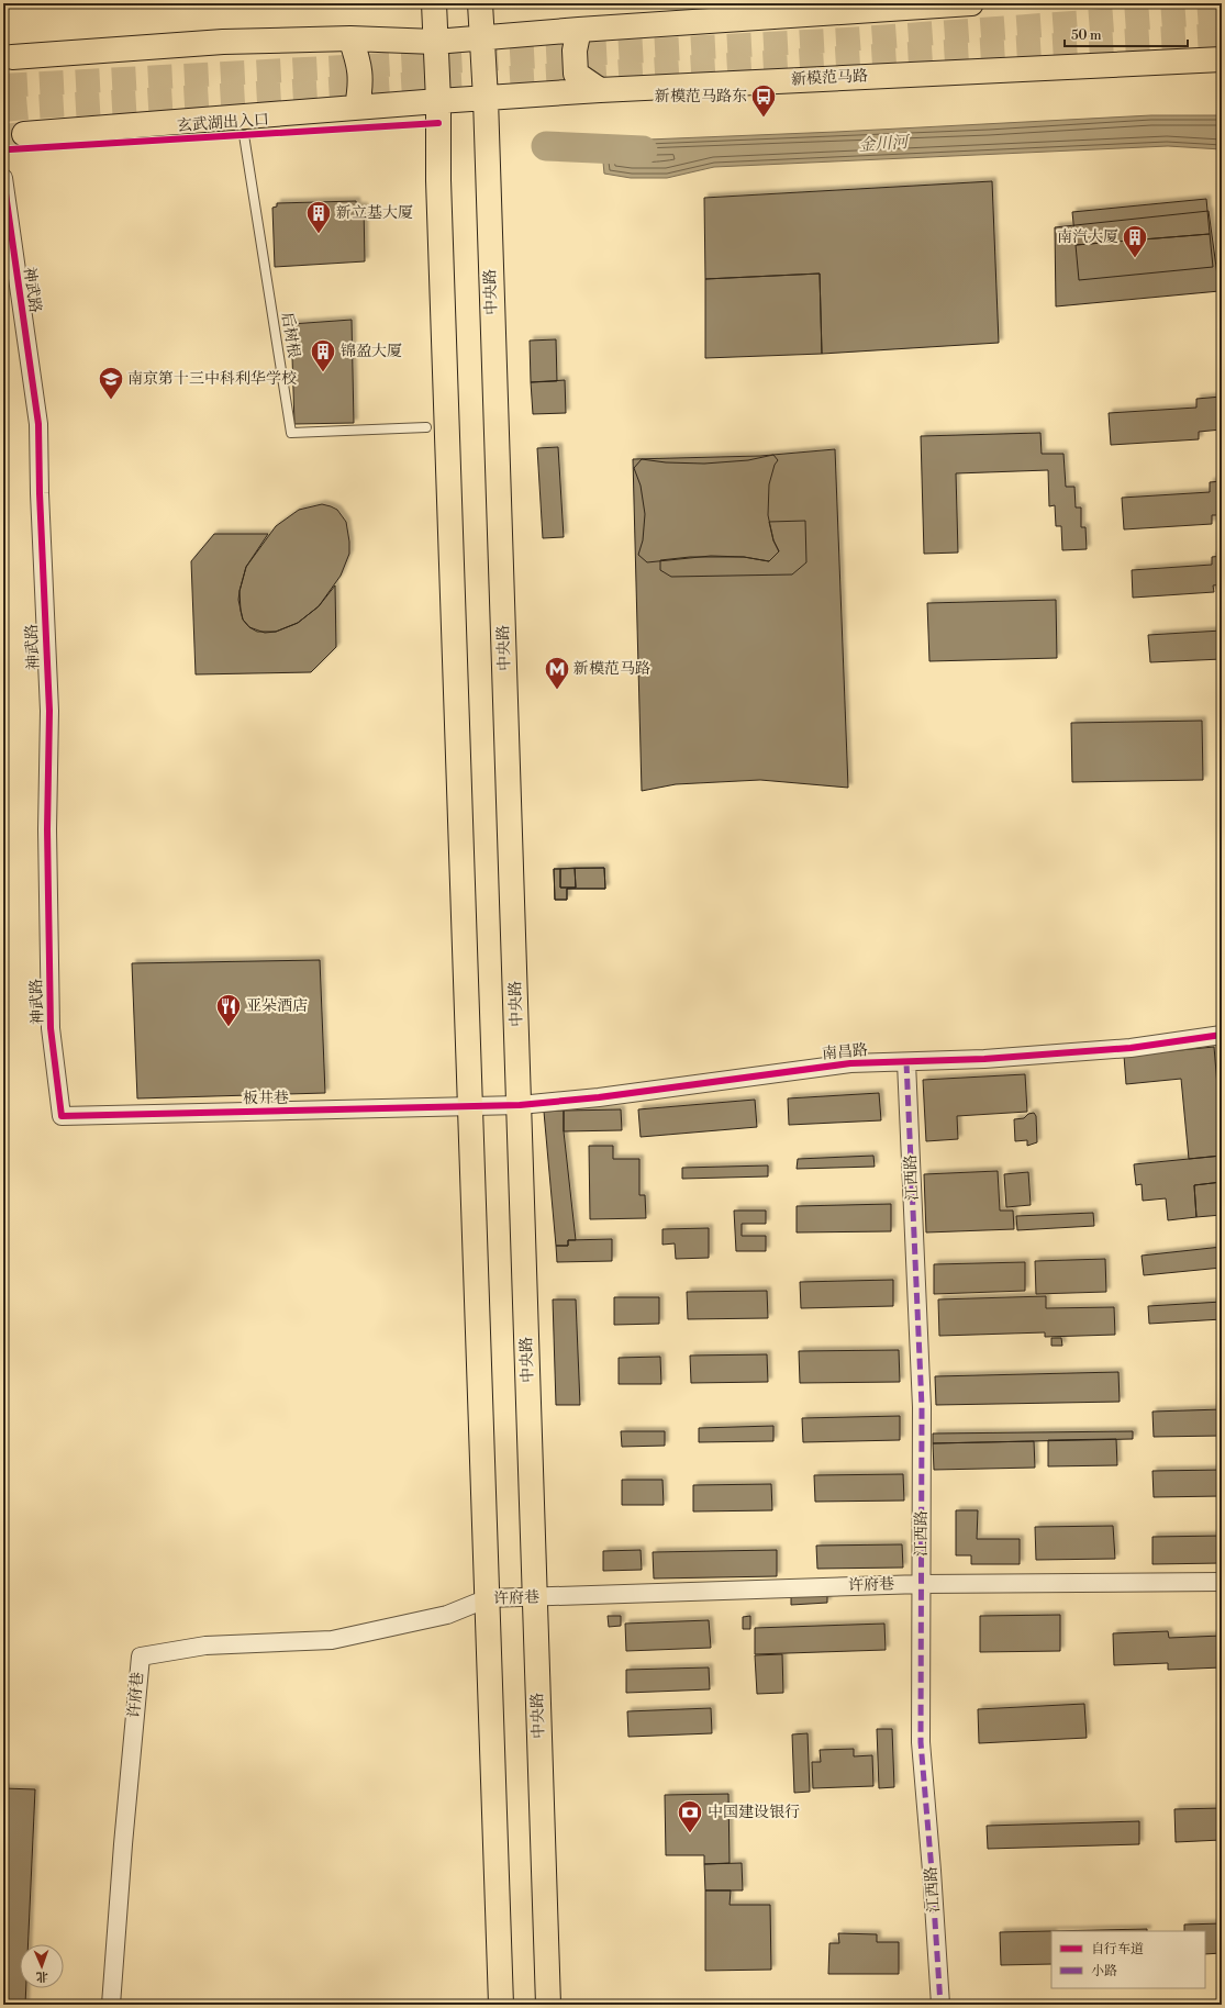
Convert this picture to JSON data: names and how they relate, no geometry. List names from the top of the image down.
{
  "streets": {
    "main road": ["新模范马路", "中央路"],
    "street": [
      "神武路",
      "南昌路",
      "板井巷",
      "江西路",
      "许府巷"
    ],
    "lane": ["后树根"],
    "cycle path": ["玄武湖出入口"]
  },
  "crossings": [
    ["新模范马路", "中央路"],
    ["神武路", "板井巷"],
    ["中央路", "南昌路"],
    ["中央路", "许府巷"],
    ["南昌路", "板井巷"],
    ["南昌路", "江西路"],
    ["江西路", "许府巷"]
  ],
  "water": ["金川河"],
  "places": {
    "bus stop": ["新模范马路东"],
    "building": ["新立基大厦", "南汽大厦", "锦盈大厦"],
    "school or university": ["南京第十三中科利华学校"],
    "metro station": ["新模范马路"],
    "restaurant": ["亚朵酒店"],
    "bank": ["中国建设银行"]
  },
  "legend": ["自行车道", "小路"],
  "scale_bar": "50 m",
  "north": "bottom"
}
